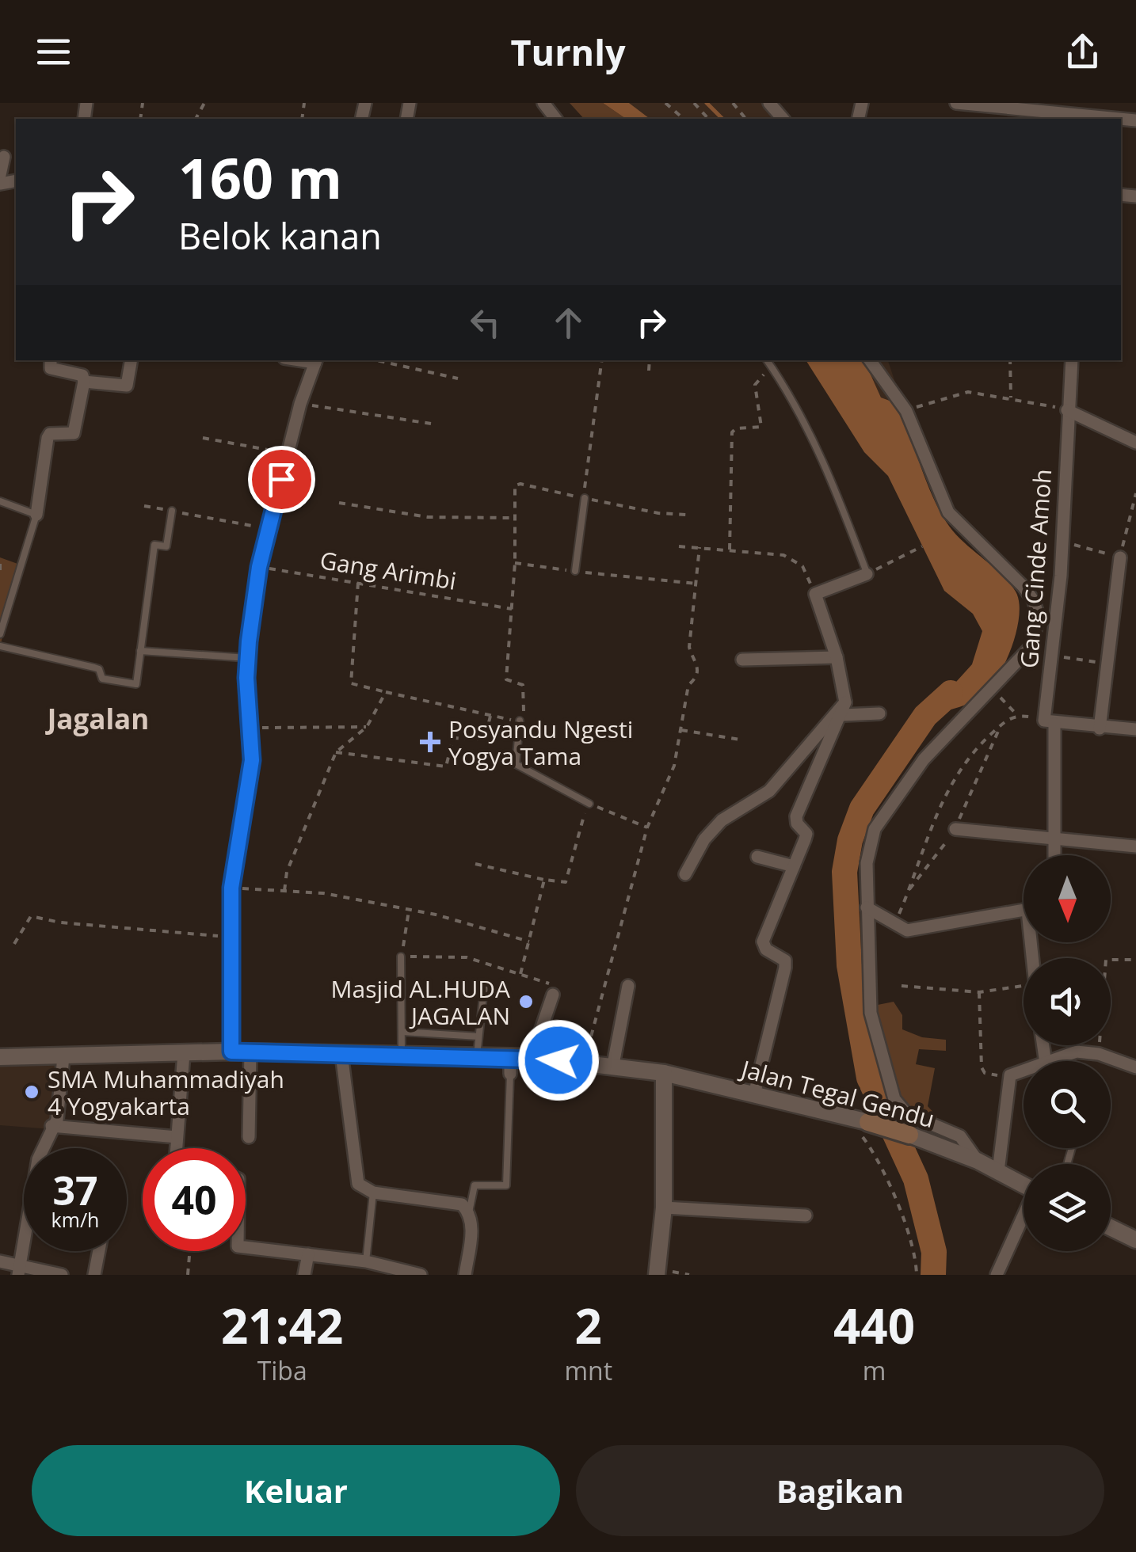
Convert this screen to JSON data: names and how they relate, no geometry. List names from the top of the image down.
{
  "streets": {
    "main road": ["Jalan Tegal Gendu"],
    "street": ["Gang Cinde Amoh"],
    "path": ["Gang Arimbi"]
  },
  "districts": ["Jagalan"],
  "places": {
    "health": ["Posyandu Ngesti Yogya Tama"],
    "other": ["Masjid AL.HUDA JAGALAN", "SMA Muhammadiyah 4 Yogyakarta"]
  },
  "north": "bottom",
  "page": {
    "header": "Turnly",
    "turn": ["160 m", "Belok kanan"],
    "speed": "37 km/h",
    "limit": "40",
    "eta": [
      "21:42",
      "Tiba",
      "2",
      "mnt",
      "440",
      "m"
    ],
    "buttons": ["Keluar", "Bagikan"]
  }
}
